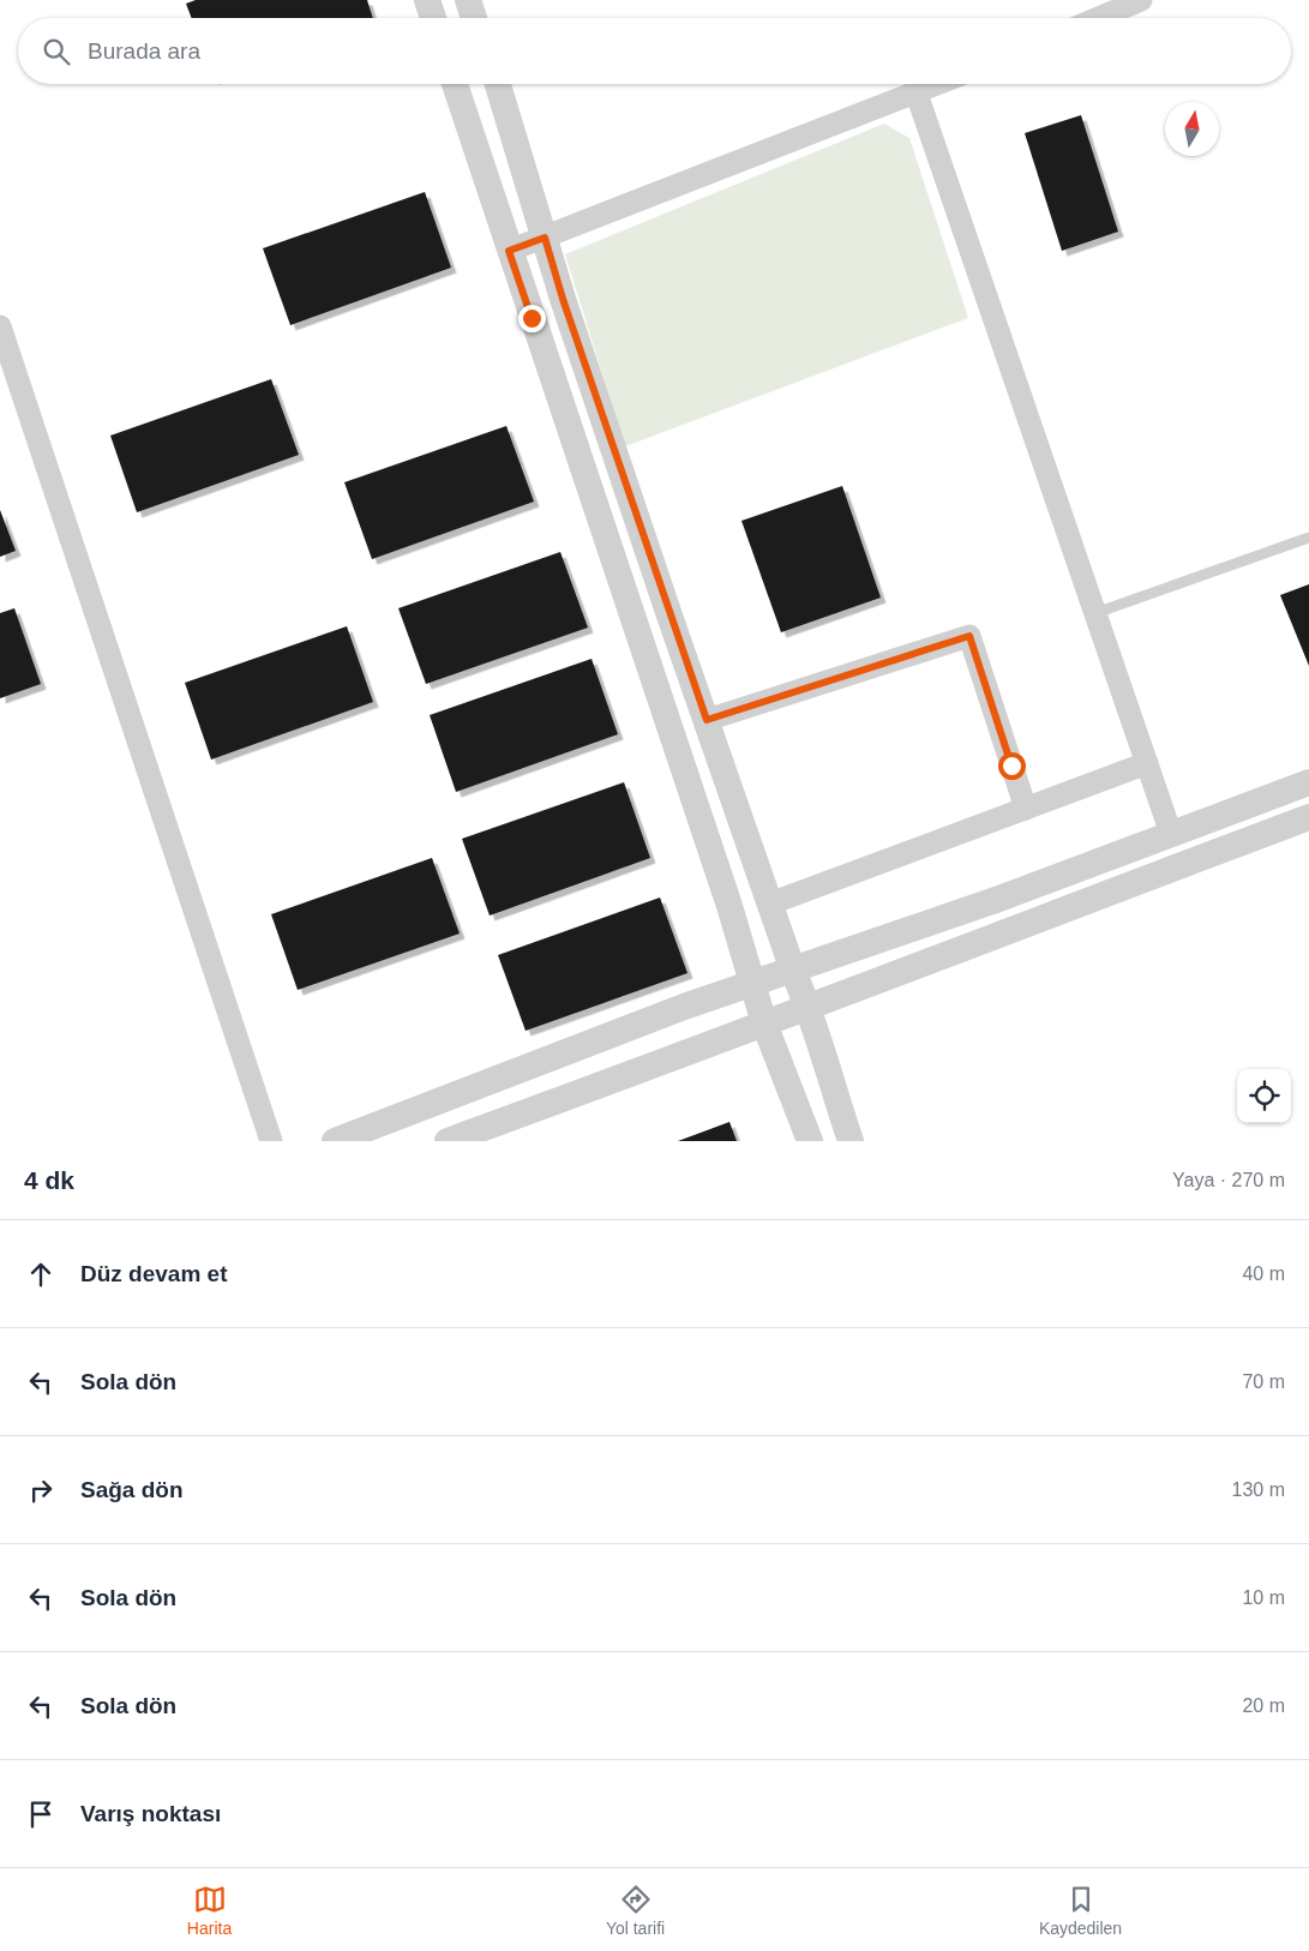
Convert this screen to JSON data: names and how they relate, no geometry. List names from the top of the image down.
{
  "north": "top",
  "page": {
    "search": "Burada ara",
    "heading": ["4 dk", "Yaya · 270 m"],
    "list": [
      ["Düz devam et", "40 m"],
      ["Sola dön", "70 m"],
      ["Sağa dön", "130 m"],
      ["Sola dön", "10 m"],
      ["Sola dön", "20 m"],
      "Varış noktası"
    ],
    "nav": ["Harita", "Yol tarifi", "Kaydedilen"]
  }
}
